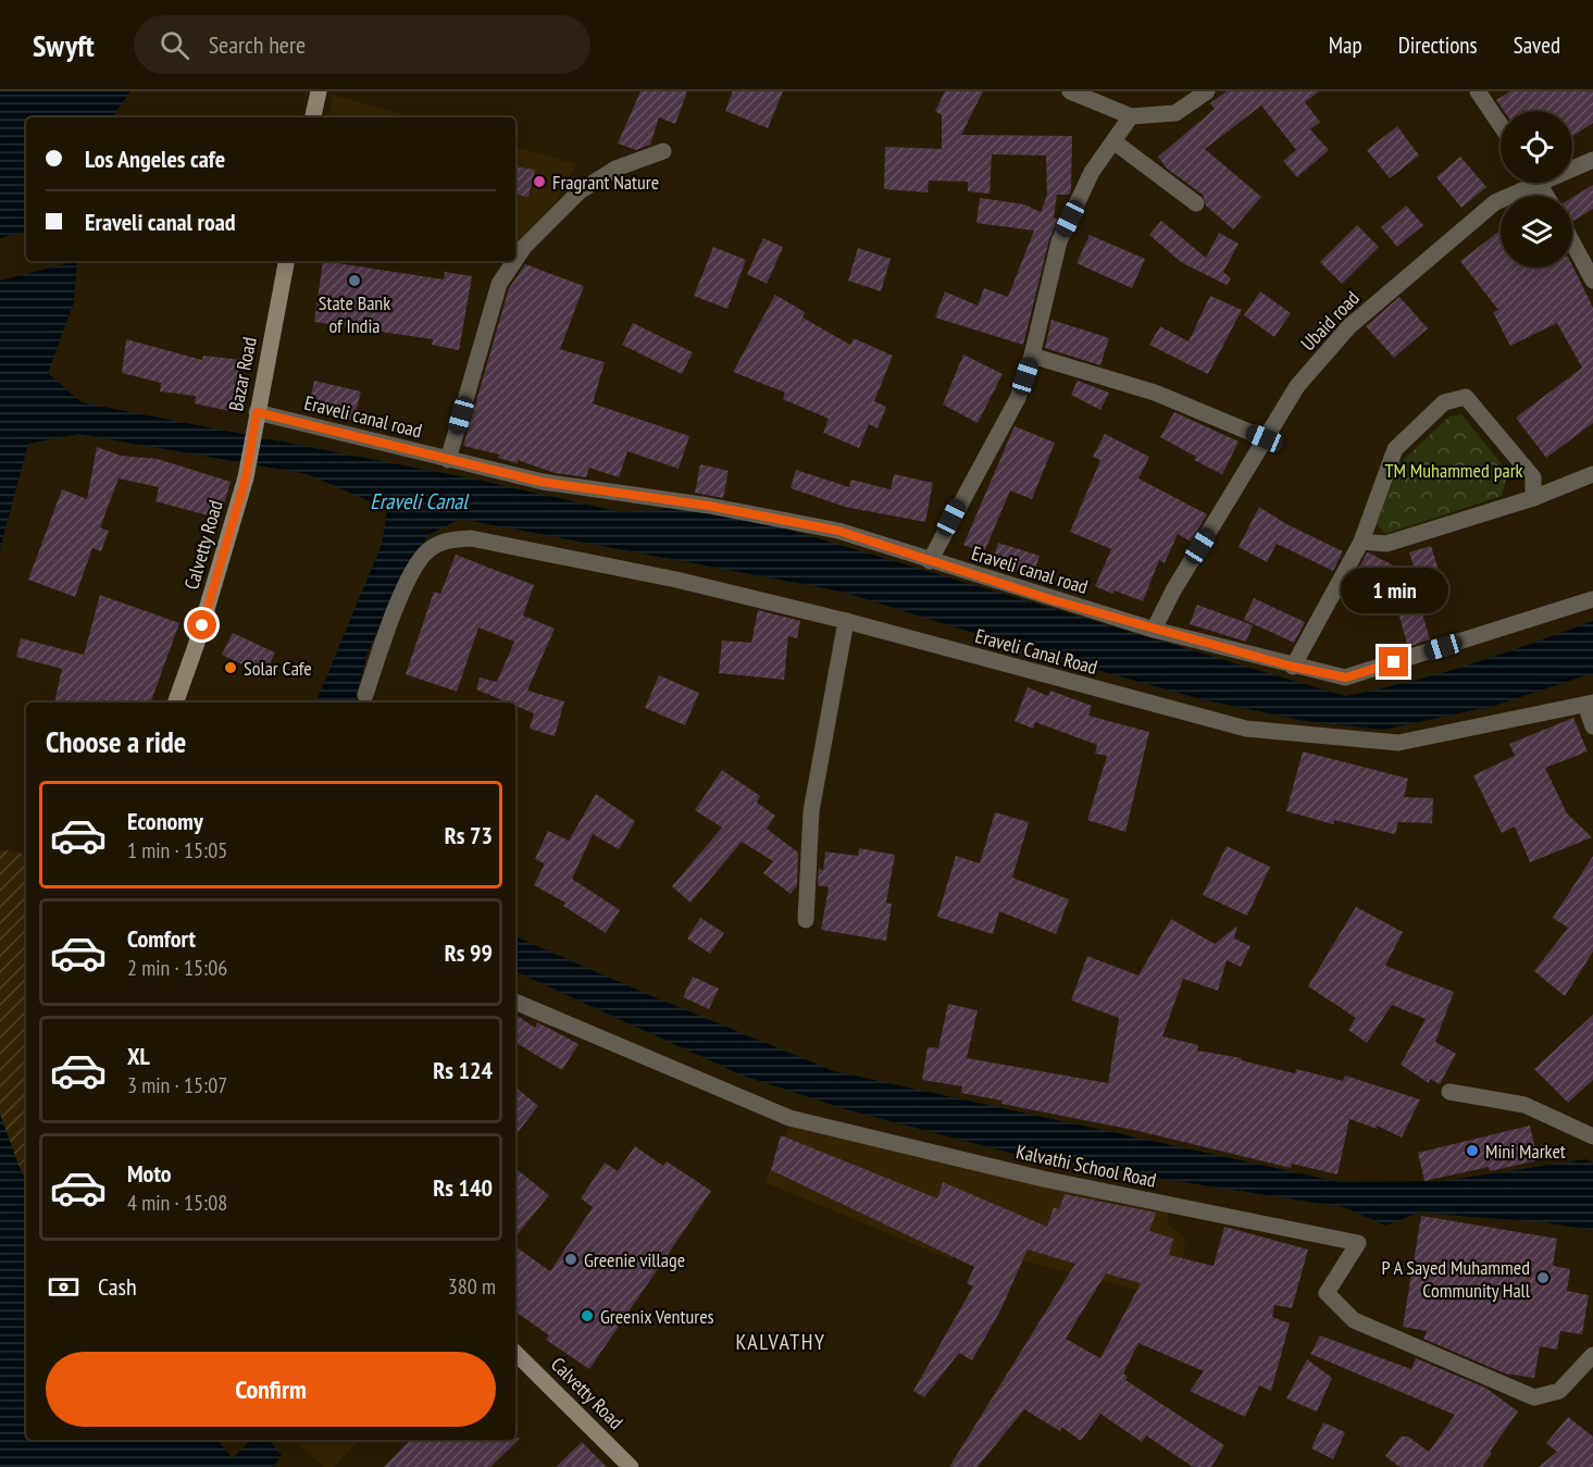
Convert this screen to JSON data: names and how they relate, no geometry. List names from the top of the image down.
{
  "streets": {
    "street": [
      "Ubaid road",
      "Bazar Road",
      "Eraveli canal road",
      "Calvetty Road",
      "Eraveli Canal Road",
      "Kalvathi School Road"
    ]
  },
  "crossings": [
    ["Ubaid road", "Eraveli canal road"],
    ["Bazar Road", "Eraveli canal road"],
    ["Bazar Road", "Calvetty Road"]
  ],
  "districts": ["KALVATHY"],
  "water": ["Eraveli Canal"],
  "parks": ["TM Muhammed park"],
  "places": [
    "Fragrant Nature",
    "State Bank of India",
    "Solar Cafe",
    "Mini Market",
    "Greenie village",
    "P A Sayed Muhammed Community Hall",
    "Greenix Ventures"
  ],
  "page": {
    "header": "Swyft",
    "search": "Search here",
    "nav": ["Map", "Directions", "Saved"],
    "banner": ["Los Angeles cafe", "Eraveli canal road"],
    "bubble": "1 min",
    "heading": "Choose a ride",
    "list": [
      {
        "name": "Economy",
        "note": "1 min · 15:05",
        "value": "Rs 73"
      },
      {
        "name": "Comfort",
        "note": "2 min · 15:06",
        "value": "Rs 99"
      },
      {
        "name": "XL",
        "note": "3 min · 15:07",
        "value": "Rs 124"
      },
      {
        "name": "Moto",
        "note": "4 min · 15:08",
        "value": "Rs 140"
      }
    ],
    "pay": ["Cash", "380 m"],
    "buttons": "Confirm"
  }
}
